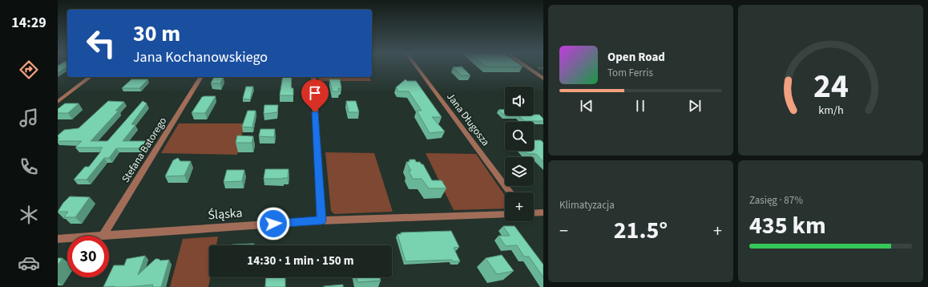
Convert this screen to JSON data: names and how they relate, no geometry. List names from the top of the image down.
{
  "streets": {
    "street": ["Jana Długosza", "Stefana Batorego", "Śląska"]
  },
  "crossings": [
    ["Stefana Batorego", "Śląska"]
  ],
  "page": {
    "tabs": "14:29",
    "turn": ["30 m", "Jana Kochanowskiego"],
    "song": ["Open Road", "Tom Ferris"],
    "map_buttons": "+",
    "tile": [
      "Klimatyzacja",
      ["Zasięg · 87%", "435 km"]
    ],
    "heat": ["−", "21.5°", "+"],
    "limit": "30",
    "trip": "14:30 · 1 min · 150 m",
    "gauge": ["24", "km/h"]
  }
}
